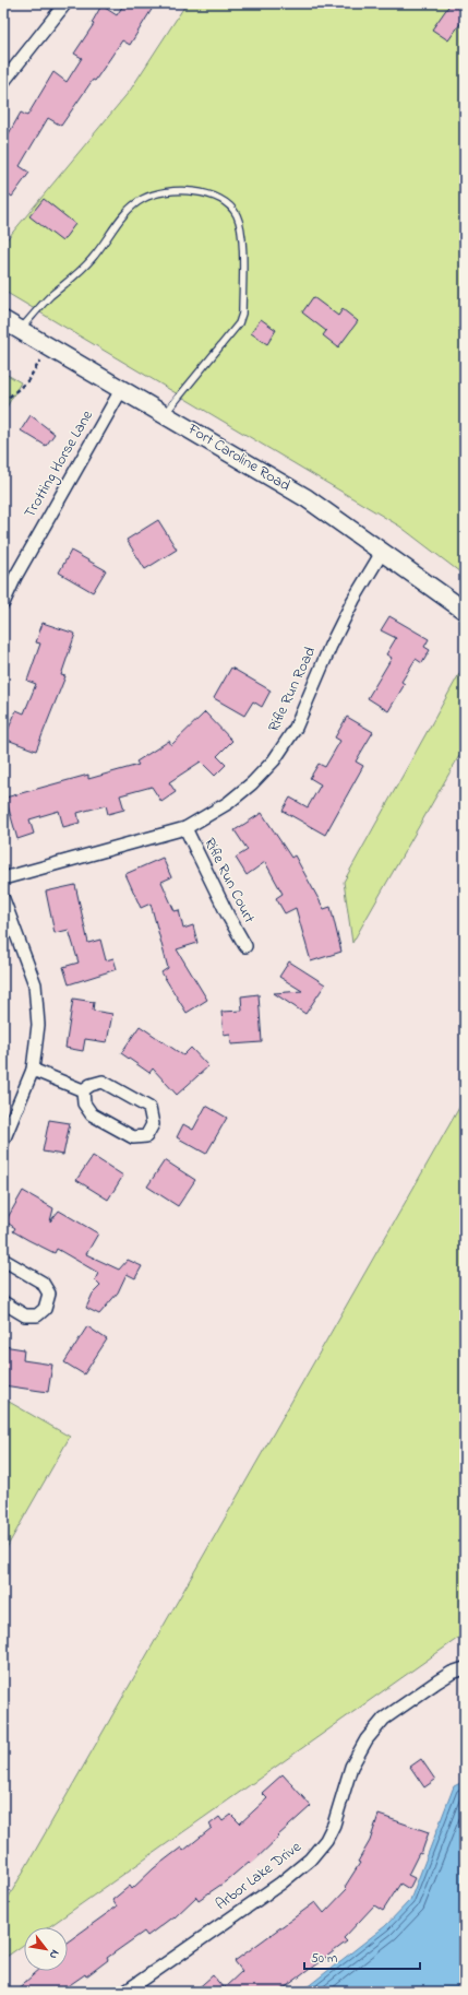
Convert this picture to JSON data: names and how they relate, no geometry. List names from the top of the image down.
{
  "streets": {
    "street": [
      "Fort Caroline Road",
      "Trotting Horse Lane",
      "Rifle Run Road",
      "Rifle Run Court",
      "Arbor Lake Drive"
    ]
  },
  "crossings": [
    ["Fort Caroline Road", "Trotting Horse Lane"],
    ["Fort Caroline Road", "Rifle Run Road"],
    ["Rifle Run Road", "Rifle Run Court"]
  ],
  "scale_bar": "50 m",
  "north": "bottom right"
}
